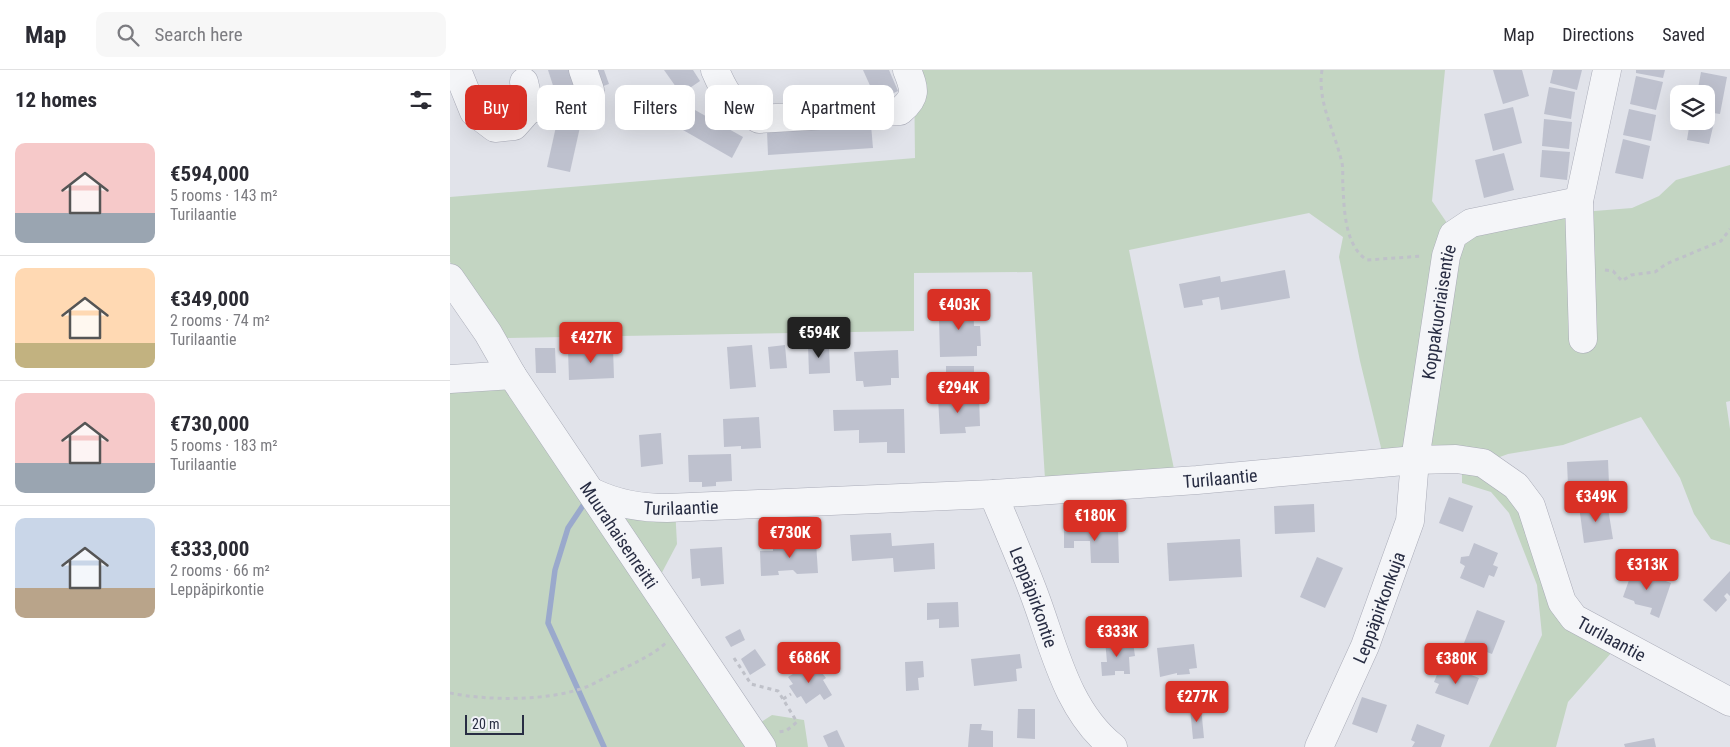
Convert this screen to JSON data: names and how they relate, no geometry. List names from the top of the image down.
{
  "streets": {
    "street": [
      "Koppakuoriaisentie",
      "Turilaantie",
      "Muurahaisenreitti",
      "Leppäpirkontie",
      "Leppäpirkonkuja"
    ]
  },
  "crossings": [
    ["Koppakuoriaisentie", "Turilaantie"],
    ["Koppakuoriaisentie", "Leppäpirkonkuja"],
    ["Turilaantie", "Muurahaisenreitti"],
    ["Turilaantie", "Leppäpirkontie"],
    ["Turilaantie", "Leppäpirkonkuja"]
  ],
  "scale_bar": "20 m",
  "page": {
    "header": "Map",
    "search": "Search here",
    "nav": ["Map", "Directions", "Saved"],
    "heading": "12 homes",
    "chip": [
      "Buy",
      "Rent",
      "Filters",
      "New",
      "Apartment"
    ],
    "list": [
      {
        "name": "€594,000",
        "note": "5 rooms · 143 m² · Turilaantie"
      },
      {
        "name": "€349,000",
        "note": "2 rooms · 74 m² · Turilaantie"
      },
      {
        "name": "€730,000",
        "note": "5 rooms · 183 m² · Turilaantie"
      },
      {
        "name": "€333,000",
        "note": "2 rooms · 66 m² · Leppäpirkontie"
      }
    ],
    "price": [
      "€403K",
      "€594K",
      "€427K",
      "€294K",
      "€349K",
      "€180K",
      "€730K",
      "€313K",
      "€333K",
      "€686K",
      "€380K",
      "€277K"
    ],
    "scale": "20 m"
  }
}
